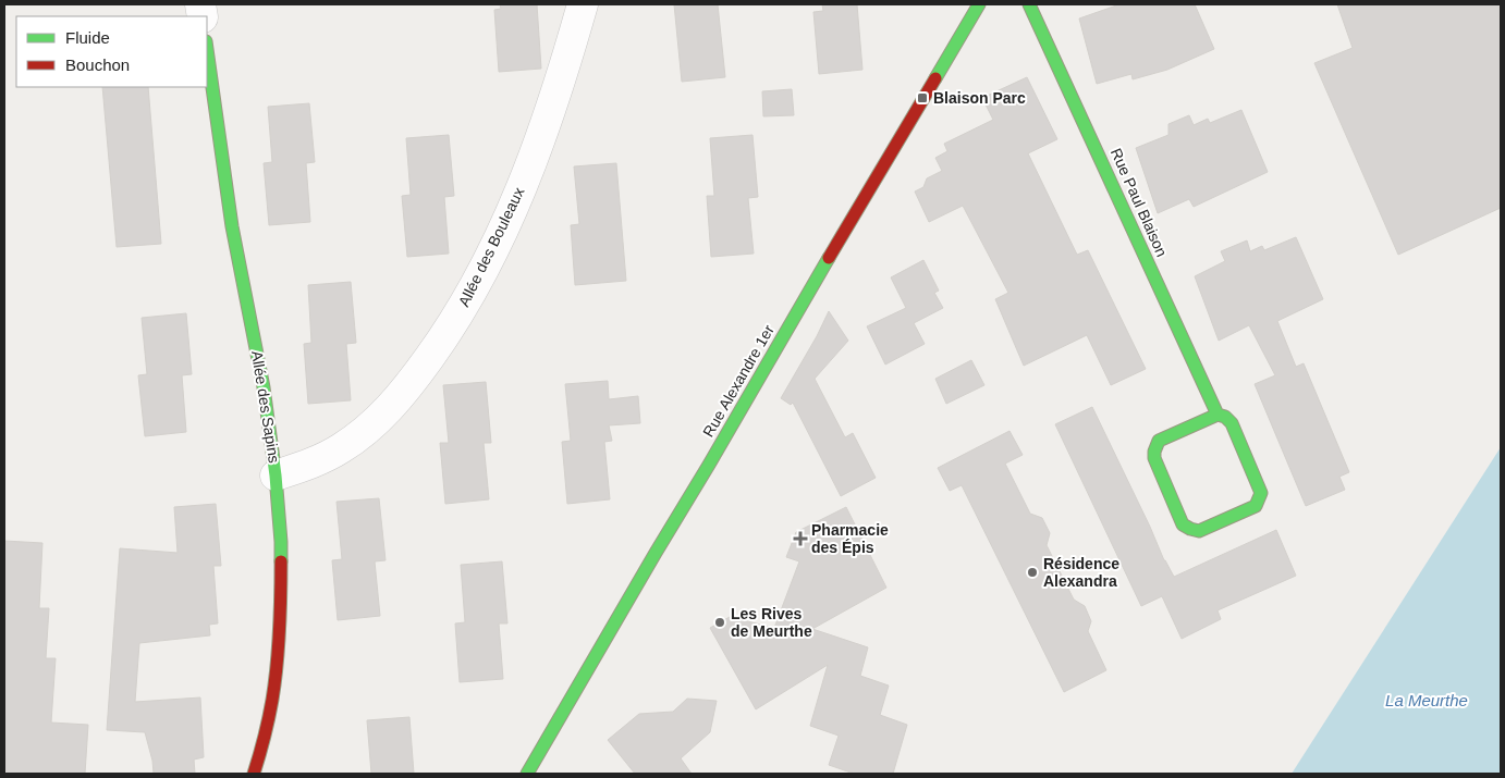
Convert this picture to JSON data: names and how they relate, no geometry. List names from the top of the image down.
{
  "streets": {
    "street": [
      "Rue Paul Blaison",
      "Allée des Bouleaux",
      "Rue Alexandre 1er",
      "Allée des Sapins"
    ]
  },
  "crossings": [
    ["Allée des Bouleaux", "Allée des Sapins"]
  ],
  "water": ["La Meurthe"],
  "places": {
    "transit": ["Blaison Parc"],
    "health": ["Pharmacie des Épis"],
    "other": ["Résidence Alexandra", "Les Rives de Meurthe"]
  },
  "legend": ["Fluide", "Bouchon"]
}
